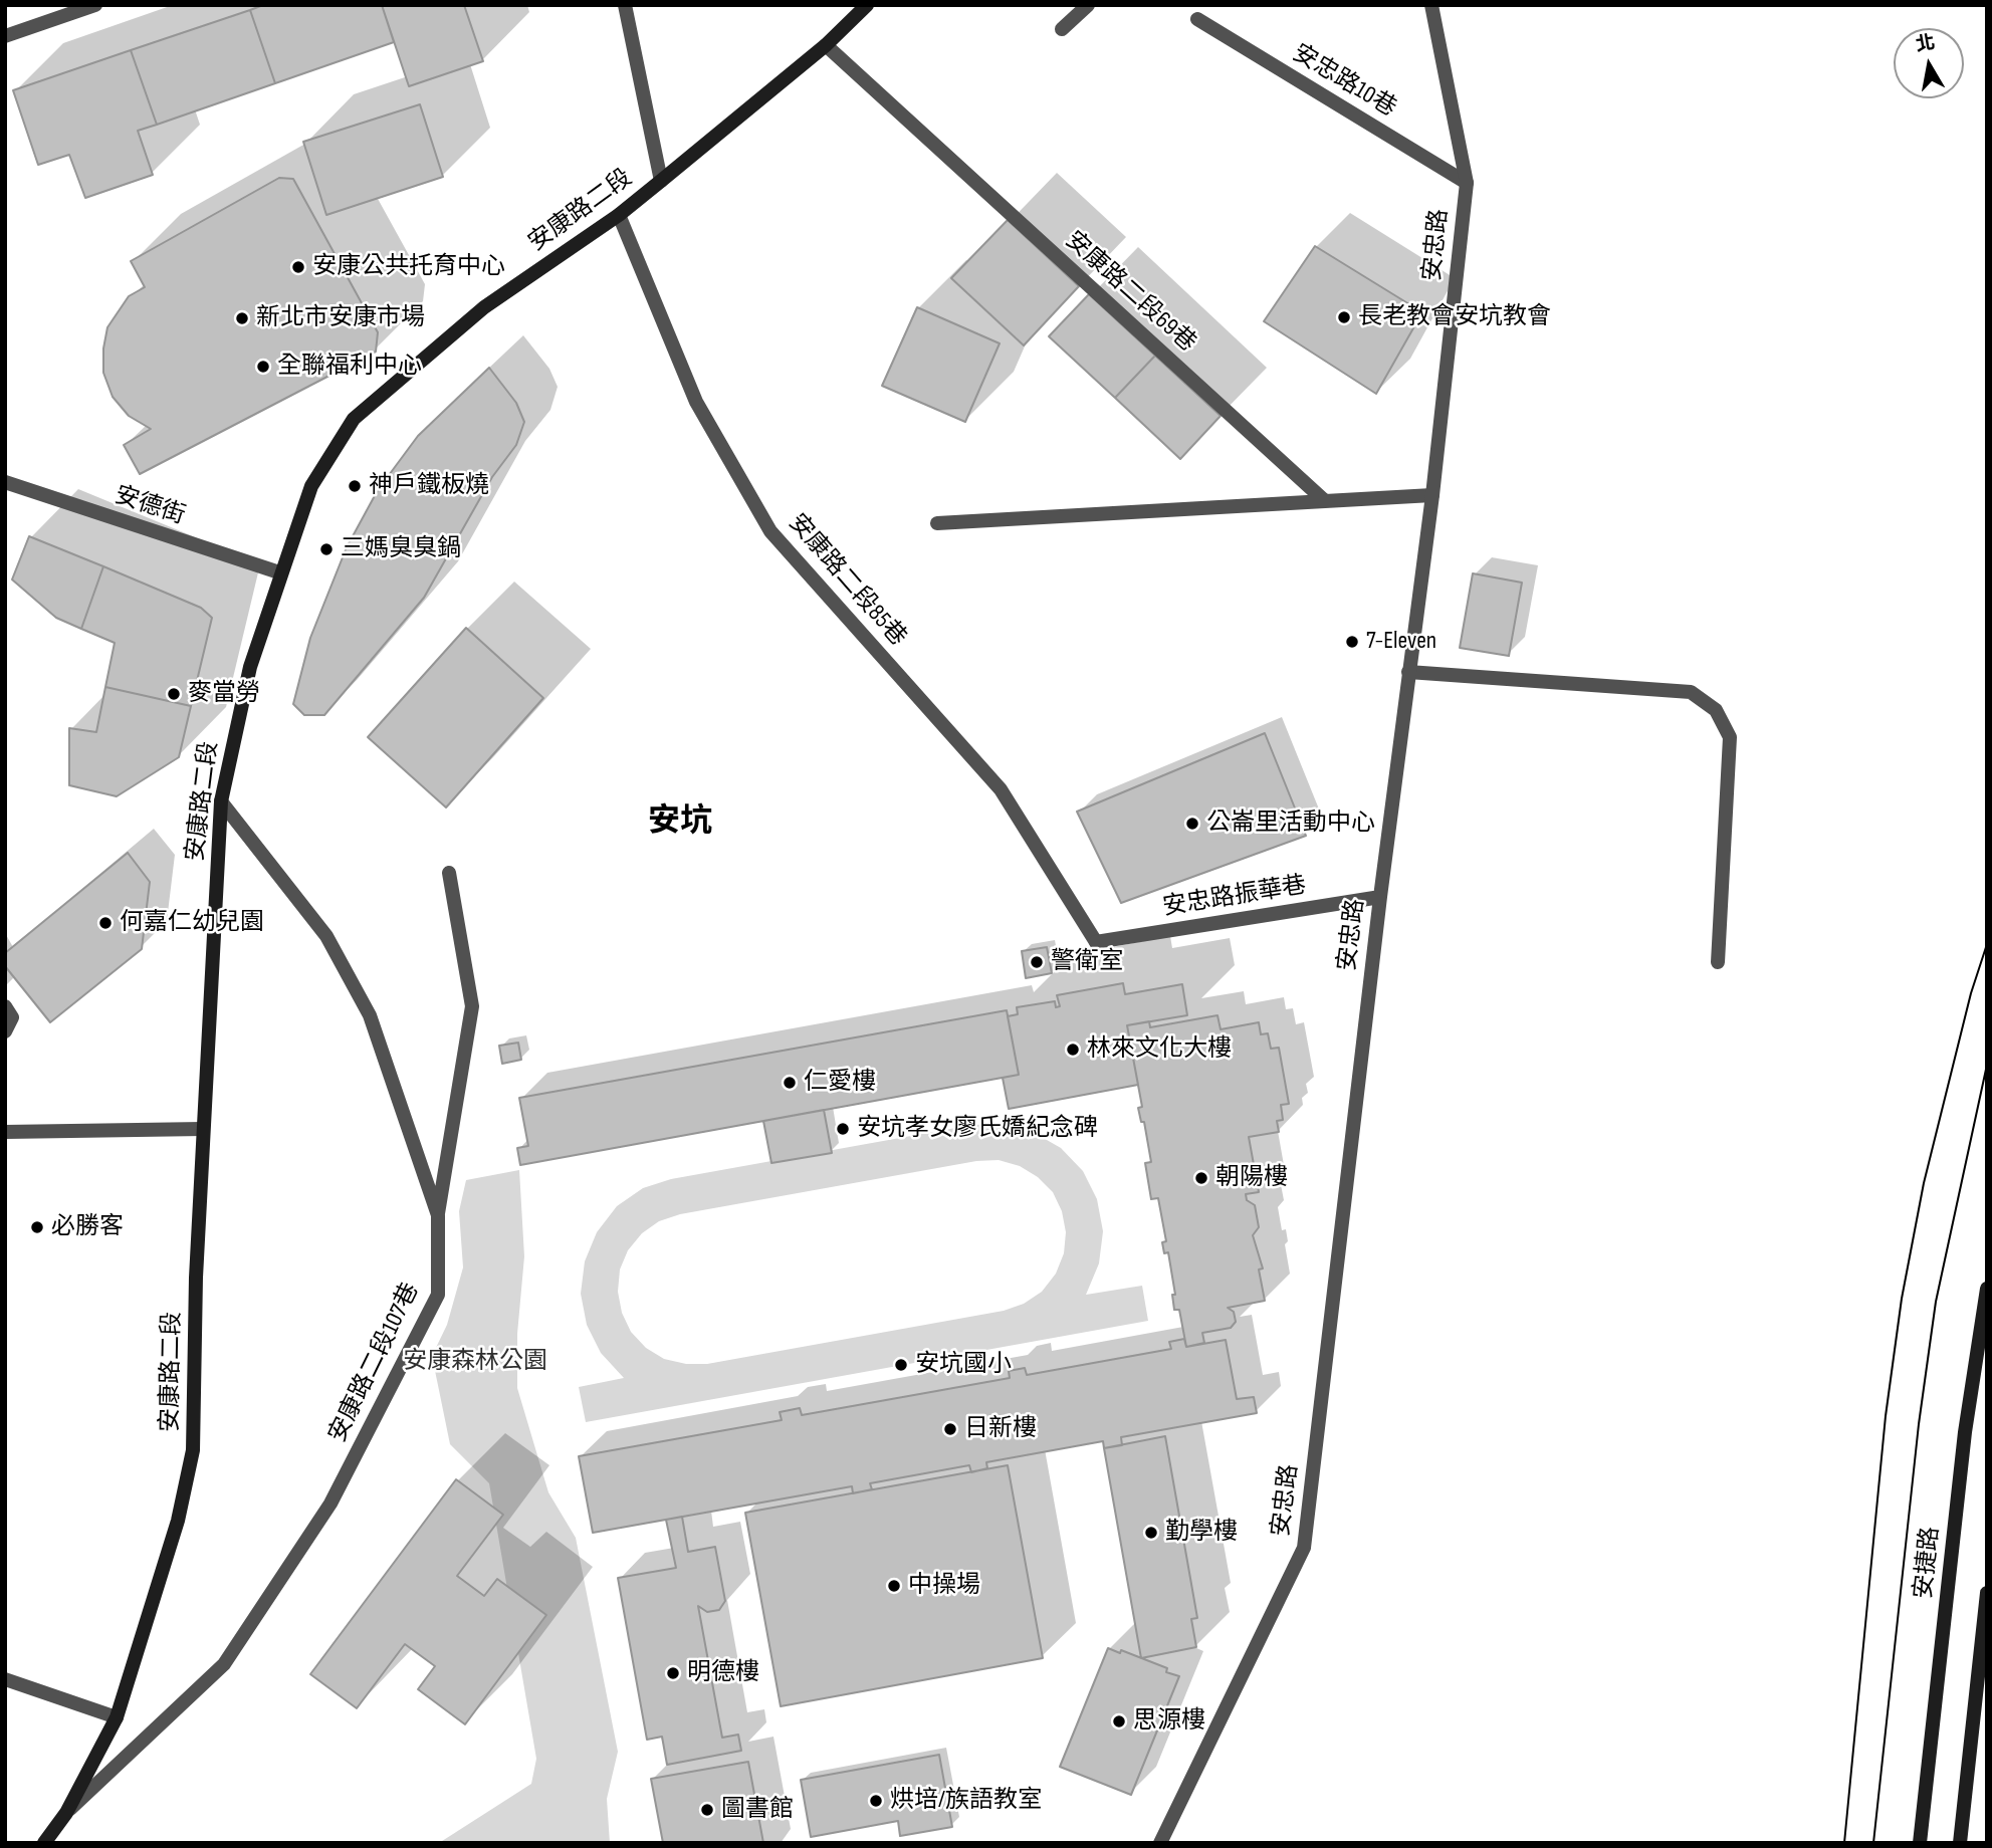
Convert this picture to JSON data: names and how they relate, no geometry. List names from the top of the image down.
{
  "streets": {
    "main road": ["安康路二段", "安捷路"],
    "street": [
      "安忠路10巷",
      "安忠路",
      "安康路二段69巷",
      "安德街",
      "安康路二段85巷",
      "安忠路振華巷",
      "安康路二段107巷"
    ]
  },
  "crossings": [
    ["安忠路10巷", "安忠路"],
    ["安康路二段", "安康路二段69巷"],
    ["安康路二段", "安德街"],
    ["安康路二段", "安康路二段85巷"],
    ["安康路二段", "安康路二段107巷"],
    ["安忠路", "安忠路振華巷"],
    ["安康路二段85巷", "安忠路振華巷"]
  ],
  "districts": ["安坑"],
  "parks": ["安康森林公園"],
  "places": [
    "安康公共托育中心",
    "長老教會安坑教會",
    "新北市安康市場",
    "全聯福利中心",
    "神戶鐵板燒",
    "三媽臭臭鍋",
    "7-Eleven",
    "麥當勞",
    "公崙里活動中心",
    "何嘉仁幼兒園",
    "警衛室",
    "林來文化大樓",
    "仁愛樓",
    "安坑孝女廖氏嬌紀念碑",
    "朝陽樓",
    "必勝客",
    "安坑國小",
    "日新樓",
    "勤學樓",
    "中操場",
    "明德樓",
    "思源樓",
    "烘培/族語教室",
    "圖書館"
  ],
  "north": "top"
}
